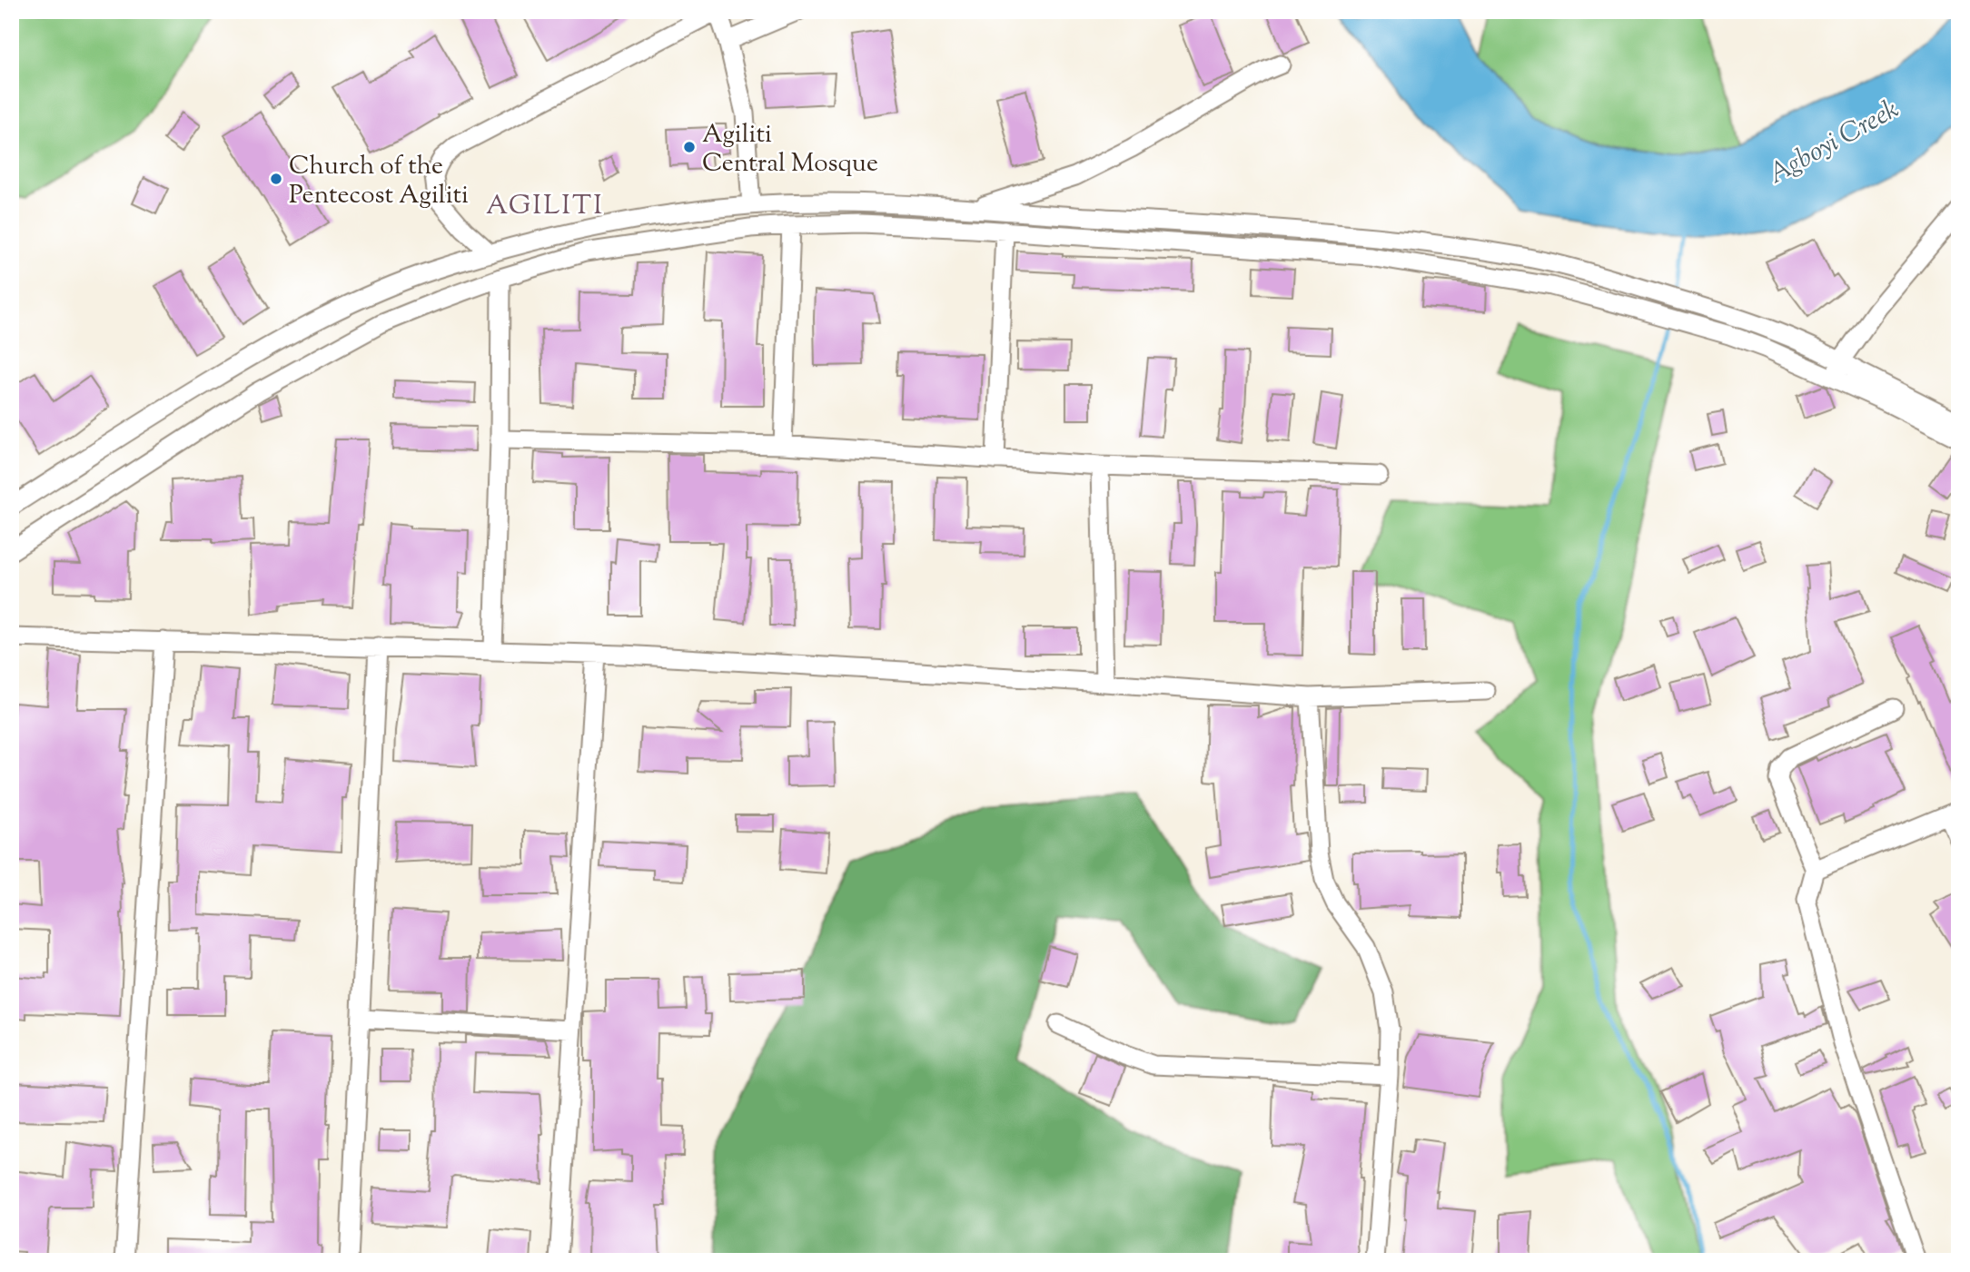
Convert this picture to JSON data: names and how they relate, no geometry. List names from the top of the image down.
{
  "districts": ["AGILITI"],
  "water": ["Agboyi Creek"],
  "places": ["Agiliti Central Mosque", "Church of the Pentecost Agiliti"]
}
